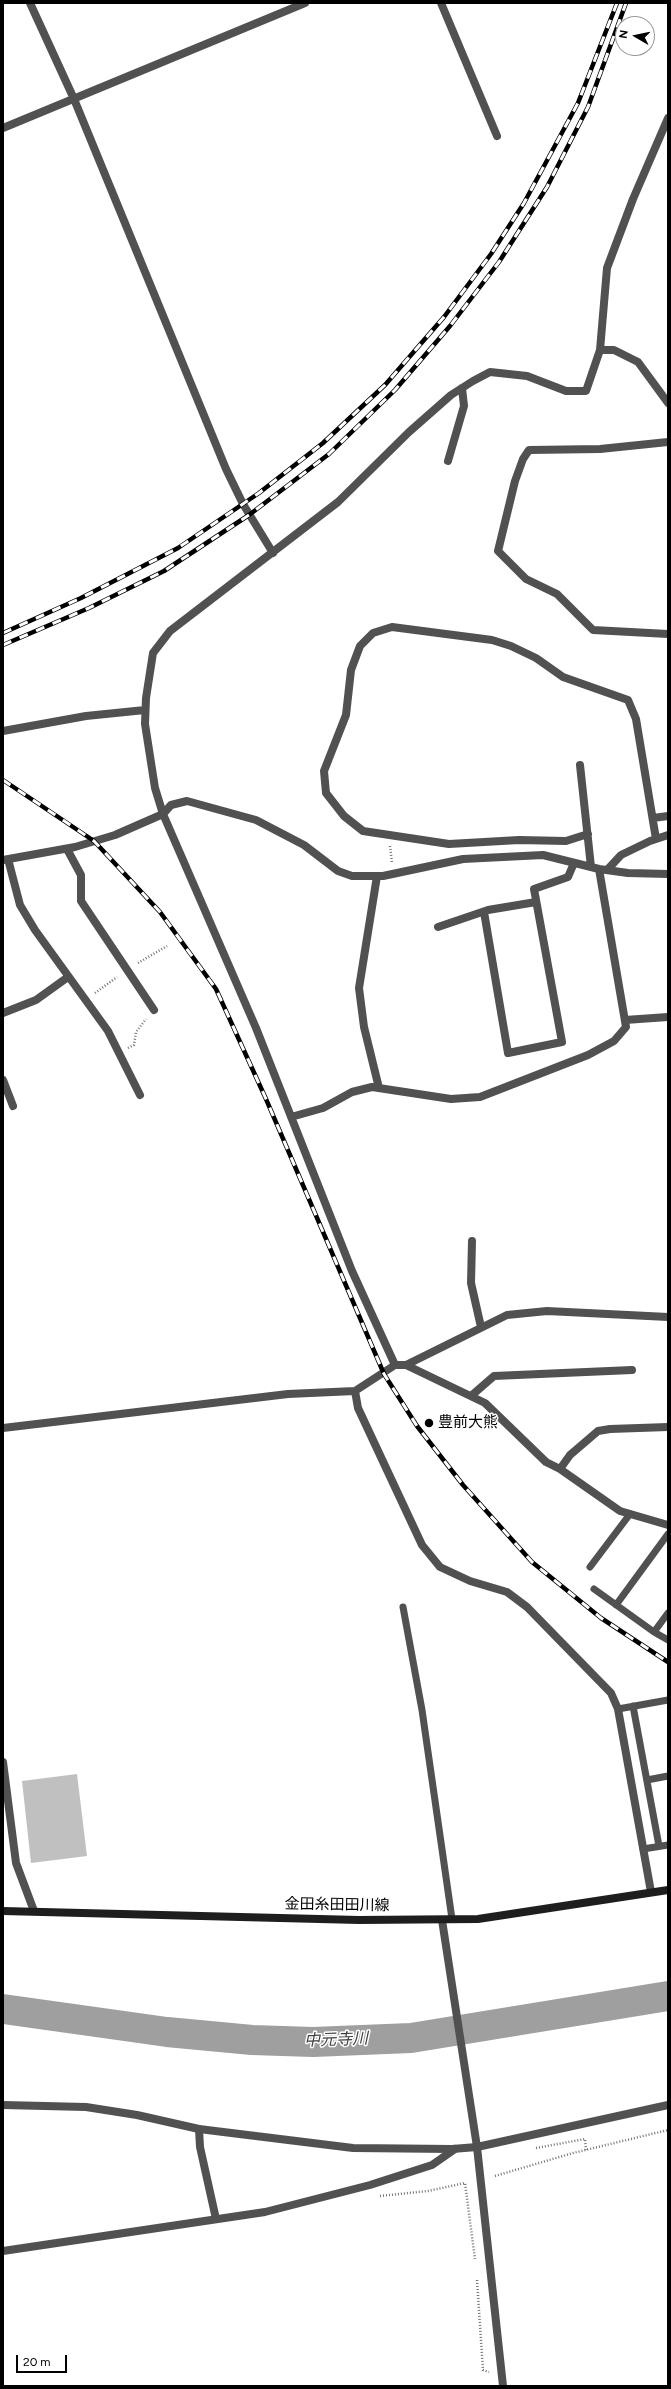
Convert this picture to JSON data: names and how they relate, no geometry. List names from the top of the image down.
{
  "streets": {
    "main road": ["金田糸田田川線"]
  },
  "water": ["中元寺川"],
  "places": ["豊前大熊"],
  "scale_bar": "20 m",
  "north": "left"
}
